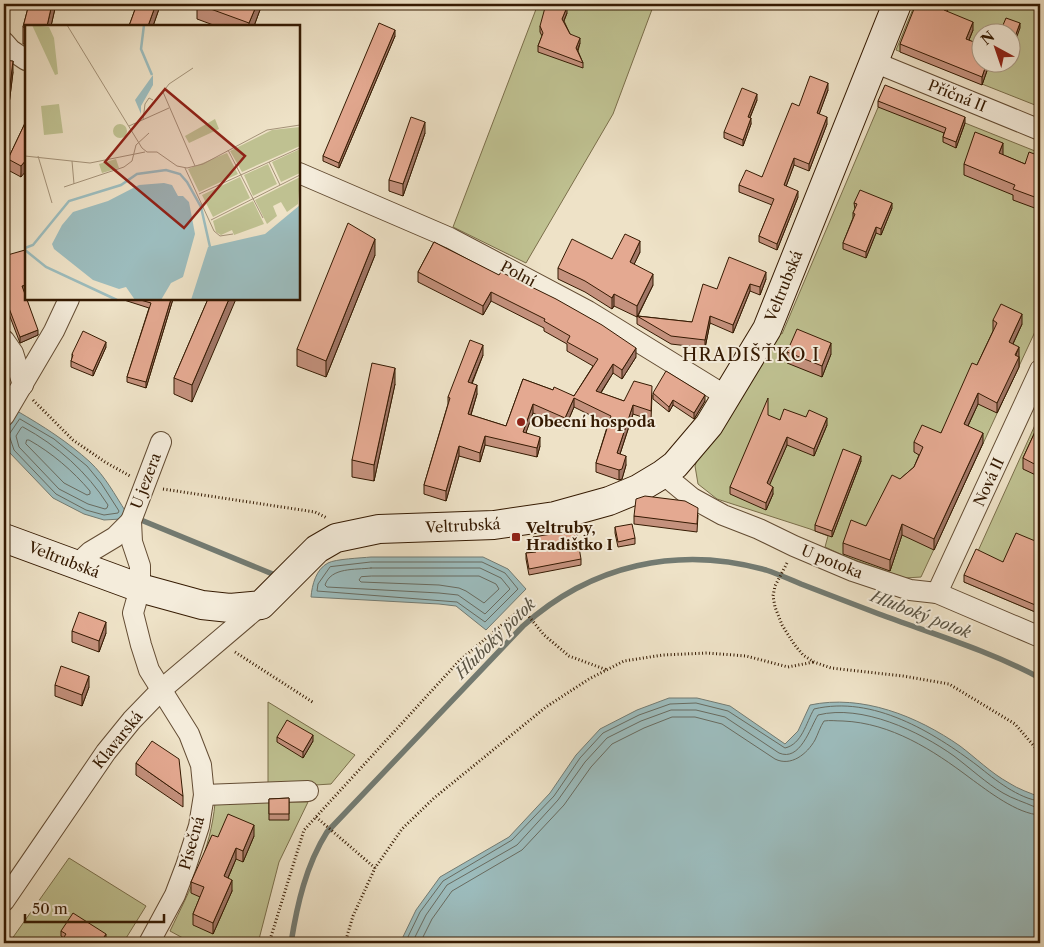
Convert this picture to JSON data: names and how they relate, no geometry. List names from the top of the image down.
{
  "streets": {
    "street": [
      "Příčná II",
      "Polní",
      "Veltrubská",
      "U jezera",
      "Nová II",
      "U potoka",
      "Klavarská",
      "Písečná"
    ]
  },
  "crossings": [
    ["Příčná II", "Veltrubská"],
    ["Polní", "Veltrubská"],
    ["Veltrubská", "U jezera"],
    ["Veltrubská", "U potoka"],
    ["Veltrubská", "Klavarská"],
    ["U jezera", "Klavarská"],
    ["U jezera", "Písečná"],
    ["Nová II", "U potoka"],
    ["Klavarská", "Písečná"]
  ],
  "districts": ["HRADIŠŤKO I"],
  "water": ["Hluboký potok"],
  "places": {
    "other": ["Obecní hospoda"],
    "transit": ["Veltruby, Hradištko I"]
  },
  "scale_bar": "50 m",
  "north": "top left"
}
